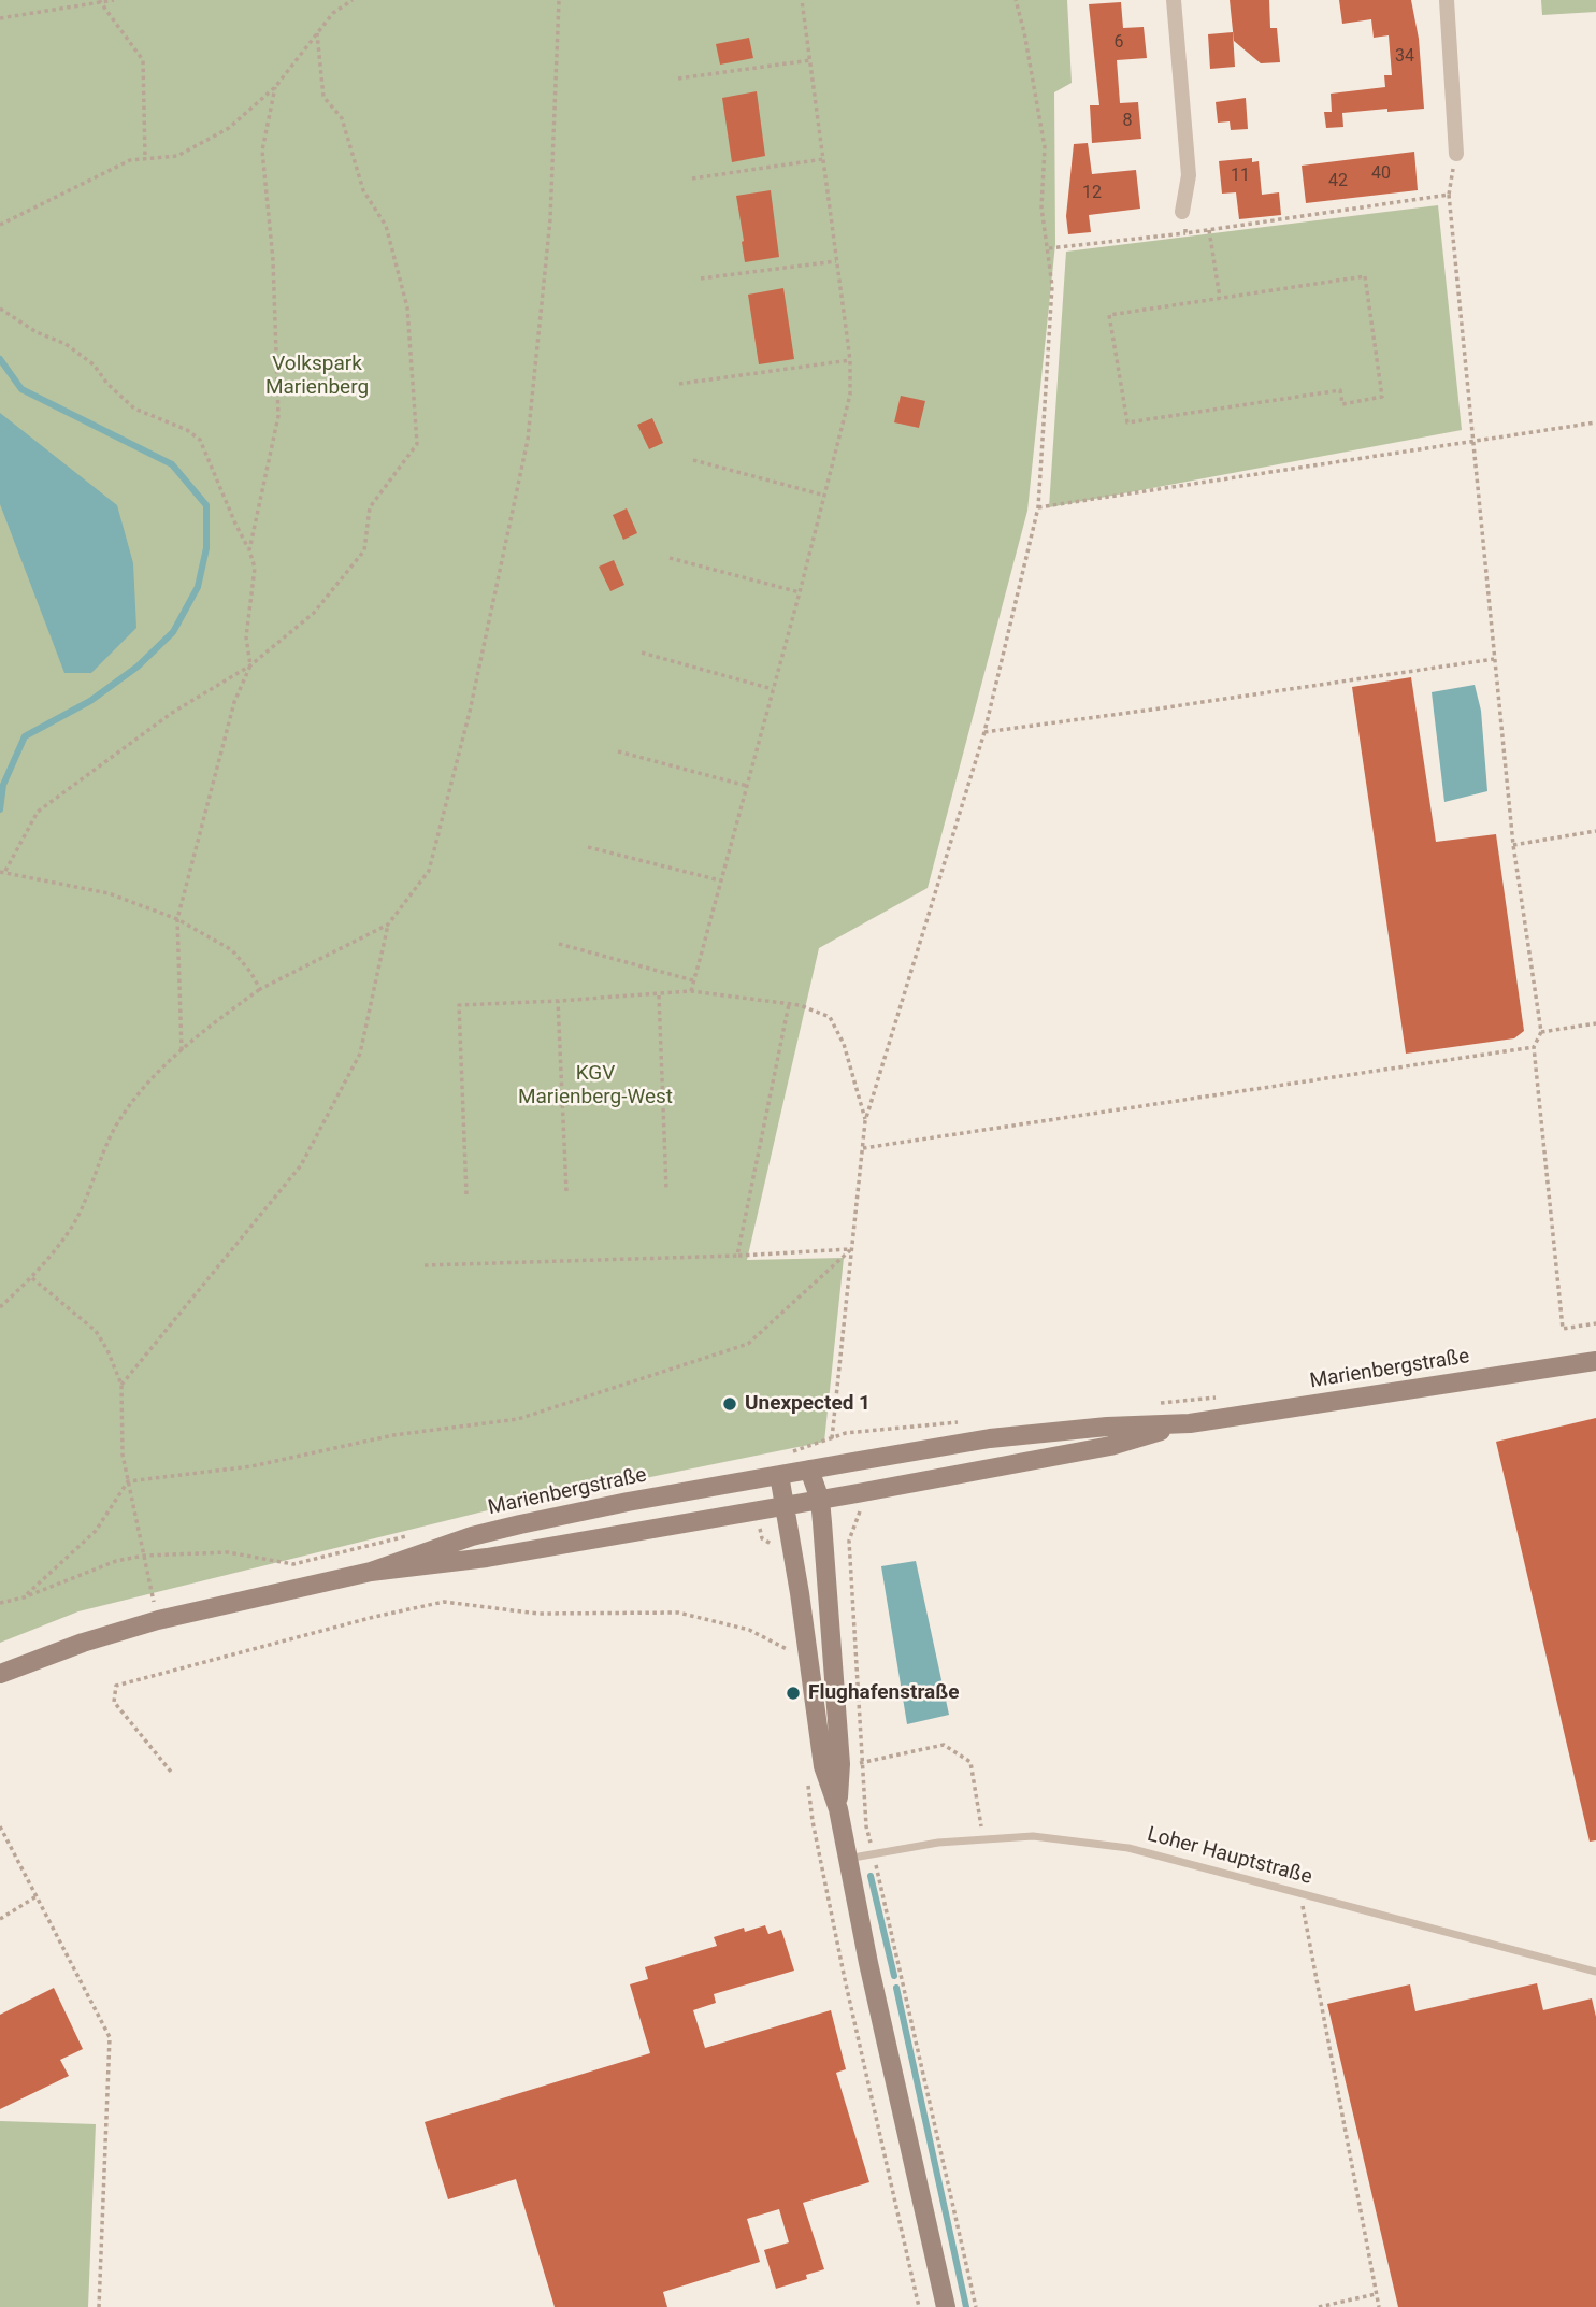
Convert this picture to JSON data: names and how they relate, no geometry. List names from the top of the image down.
{
  "streets": {
    "main road": ["Marienbergstraße"],
    "lane": ["Loher Hauptstraße"]
  },
  "parks": ["Volkspark Marienberg", "KGV Marienberg-West"],
  "places": ["Unexpected 1", "Flughafenstraße"],
  "house_numbers": [
    "6",
    "34",
    "8",
    "40",
    "11",
    "42",
    "12"
  ]
}
